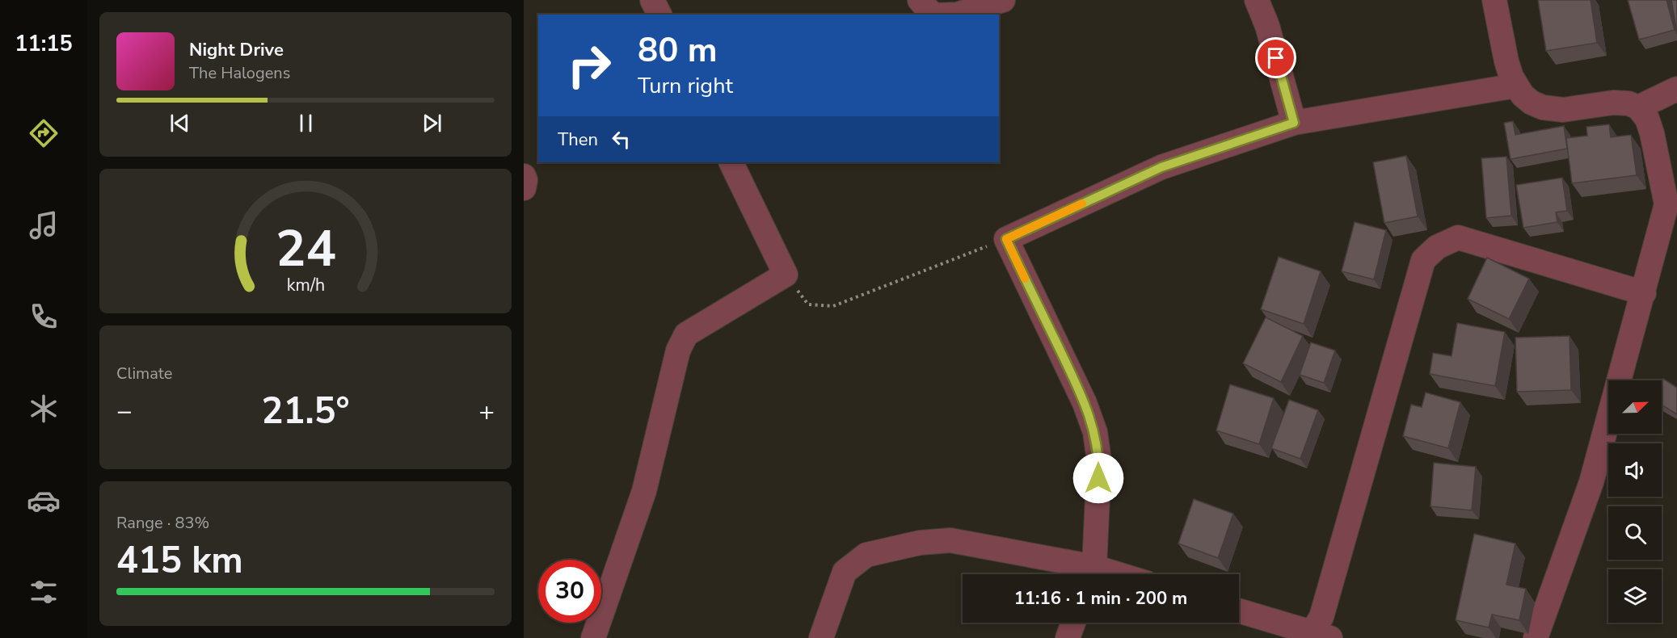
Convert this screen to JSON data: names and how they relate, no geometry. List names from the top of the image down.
{
  "north": "top right",
  "page": {
    "tabs": "11:15",
    "turn": ["80 m", "Turn right"],
    "song": ["Night Drive", "The Halogens"],
    "then": "Then",
    "tile": [
      "Climate",
      ["Range · 83%", "415 km"]
    ],
    "heat": ["−", "21.5°", "+"],
    "limit": "30",
    "trip": "11:16 · 1 min · 200 m",
    "gauge": ["24", "km/h"]
  }
}
